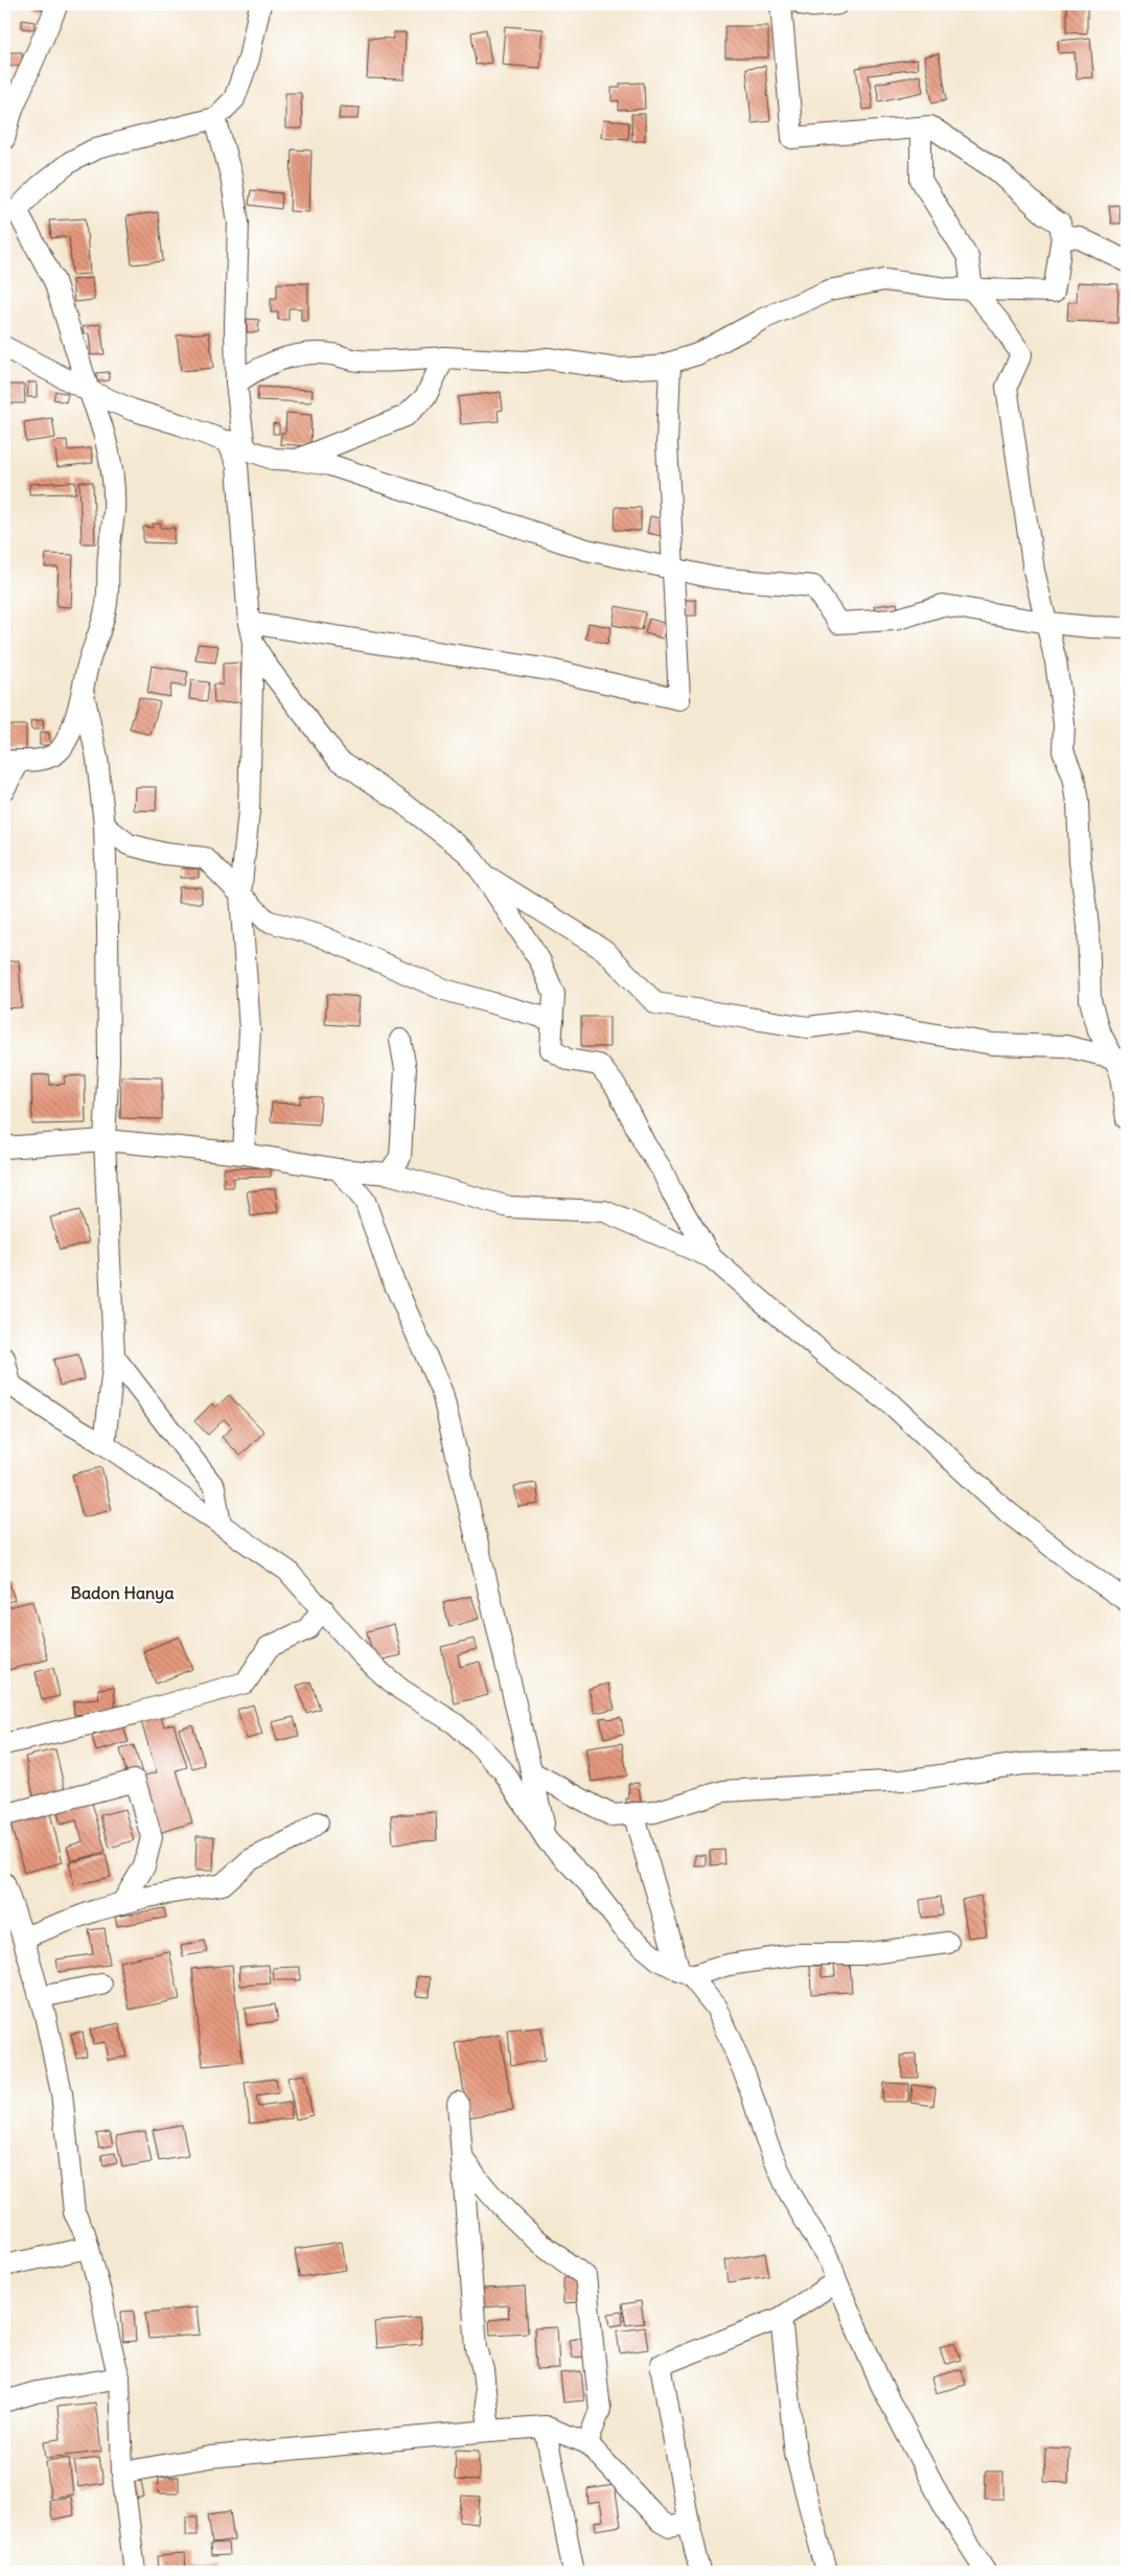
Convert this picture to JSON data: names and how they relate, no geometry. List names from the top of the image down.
{
  "districts": ["Badon Hanya"]
}
